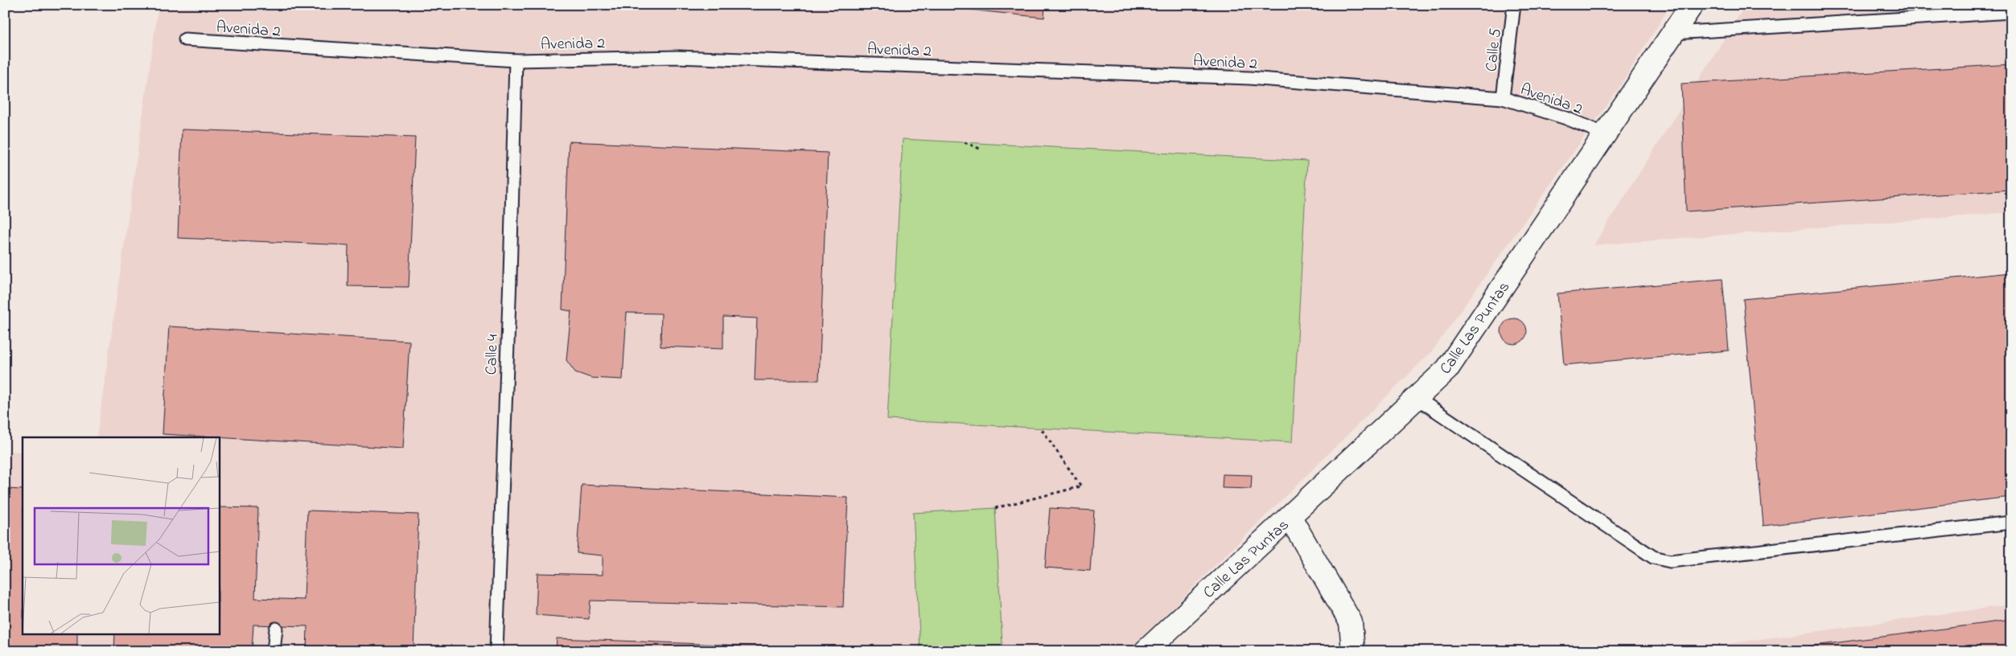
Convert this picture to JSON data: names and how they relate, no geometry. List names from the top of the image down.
{
  "streets": {
    "street": ["Calle Las Puntas"],
    "lane": ["Avenida 2", "Calle 5", "Calle 4"]
  },
  "crossings": [
    ["Avenida 2", "Calle 5"],
    ["Avenida 2", "Calle Las Puntas"],
    ["Avenida 2", "Calle 4"]
  ]
}
